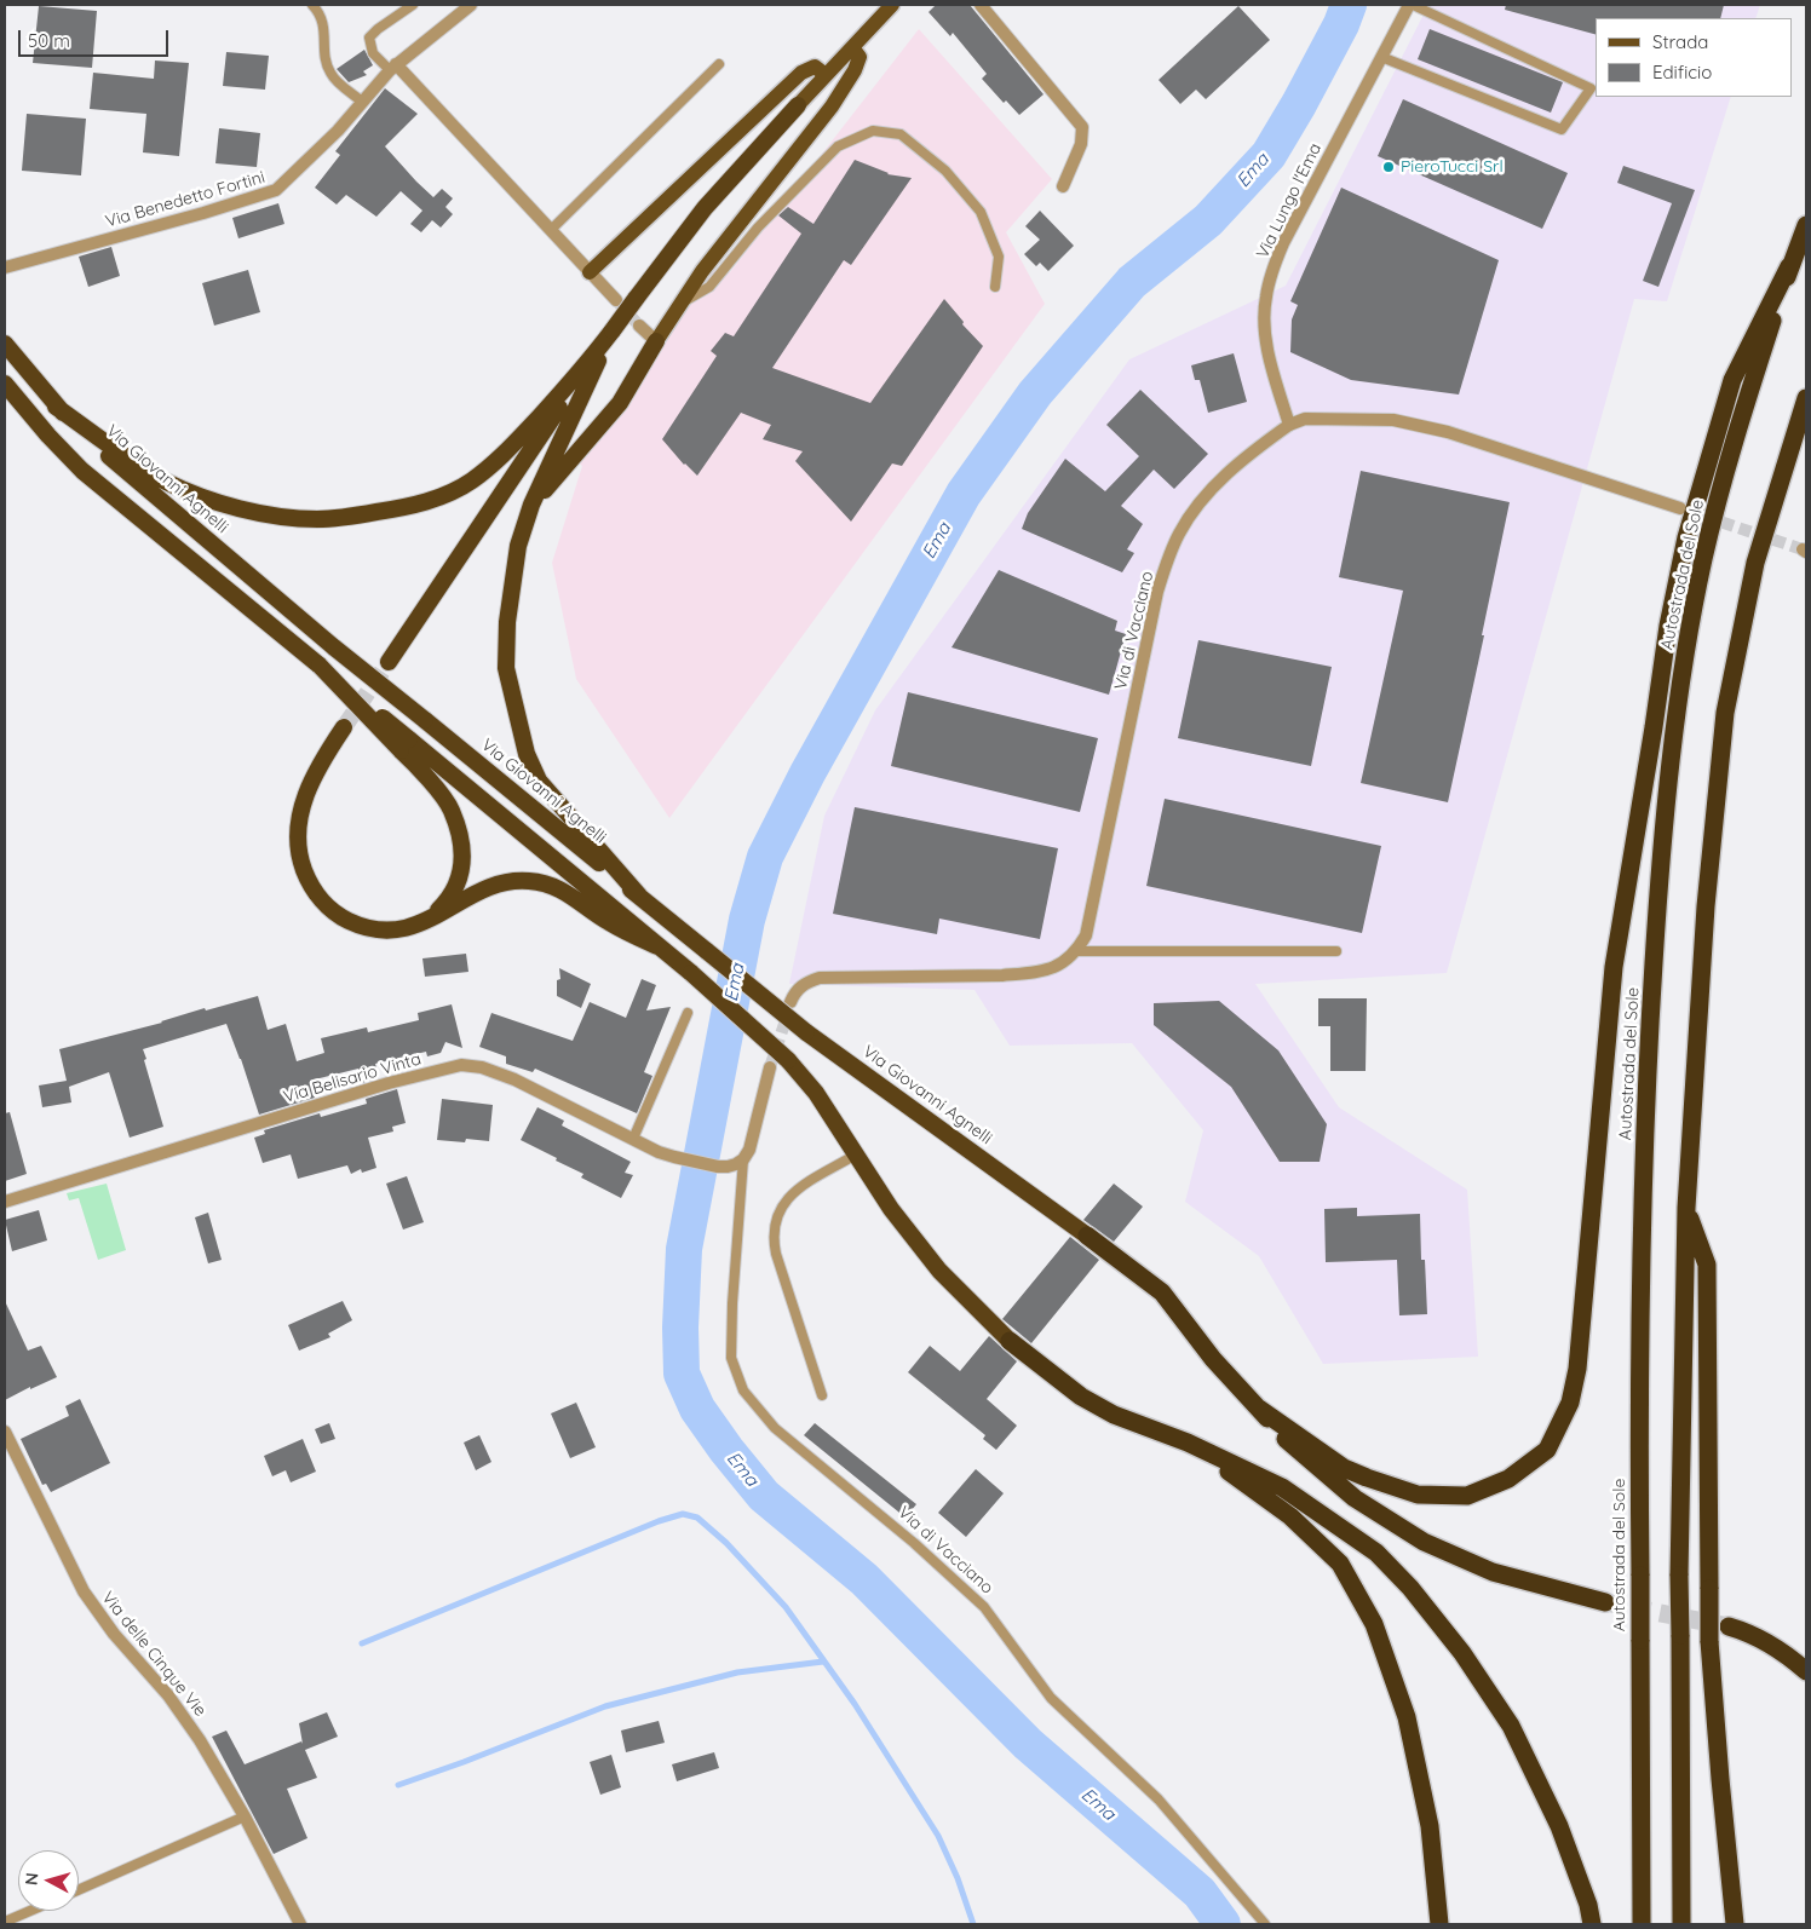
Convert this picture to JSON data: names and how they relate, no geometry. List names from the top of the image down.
{
  "streets": {
    "highway": ["Via Giovanni Agnelli", "Autostrada del Sole"],
    "street": [
      "Via Benedetto Fortini",
      "Via Lungo l'Ema",
      "Via di Vacciano",
      "Via Belisario Vinta",
      "Via delle Cinque Vie"
    ]
  },
  "crossings": [
    ["Via Lungo l'Ema", "Via di Vacciano"],
    ["Via di Vacciano", "Via Belisario Vinta"]
  ],
  "water": ["Ema"],
  "places": ["PieroTucci Srl"],
  "legend": ["Strada", "Edificio"],
  "scale_bar": "50 m",
  "north": "left"
}
